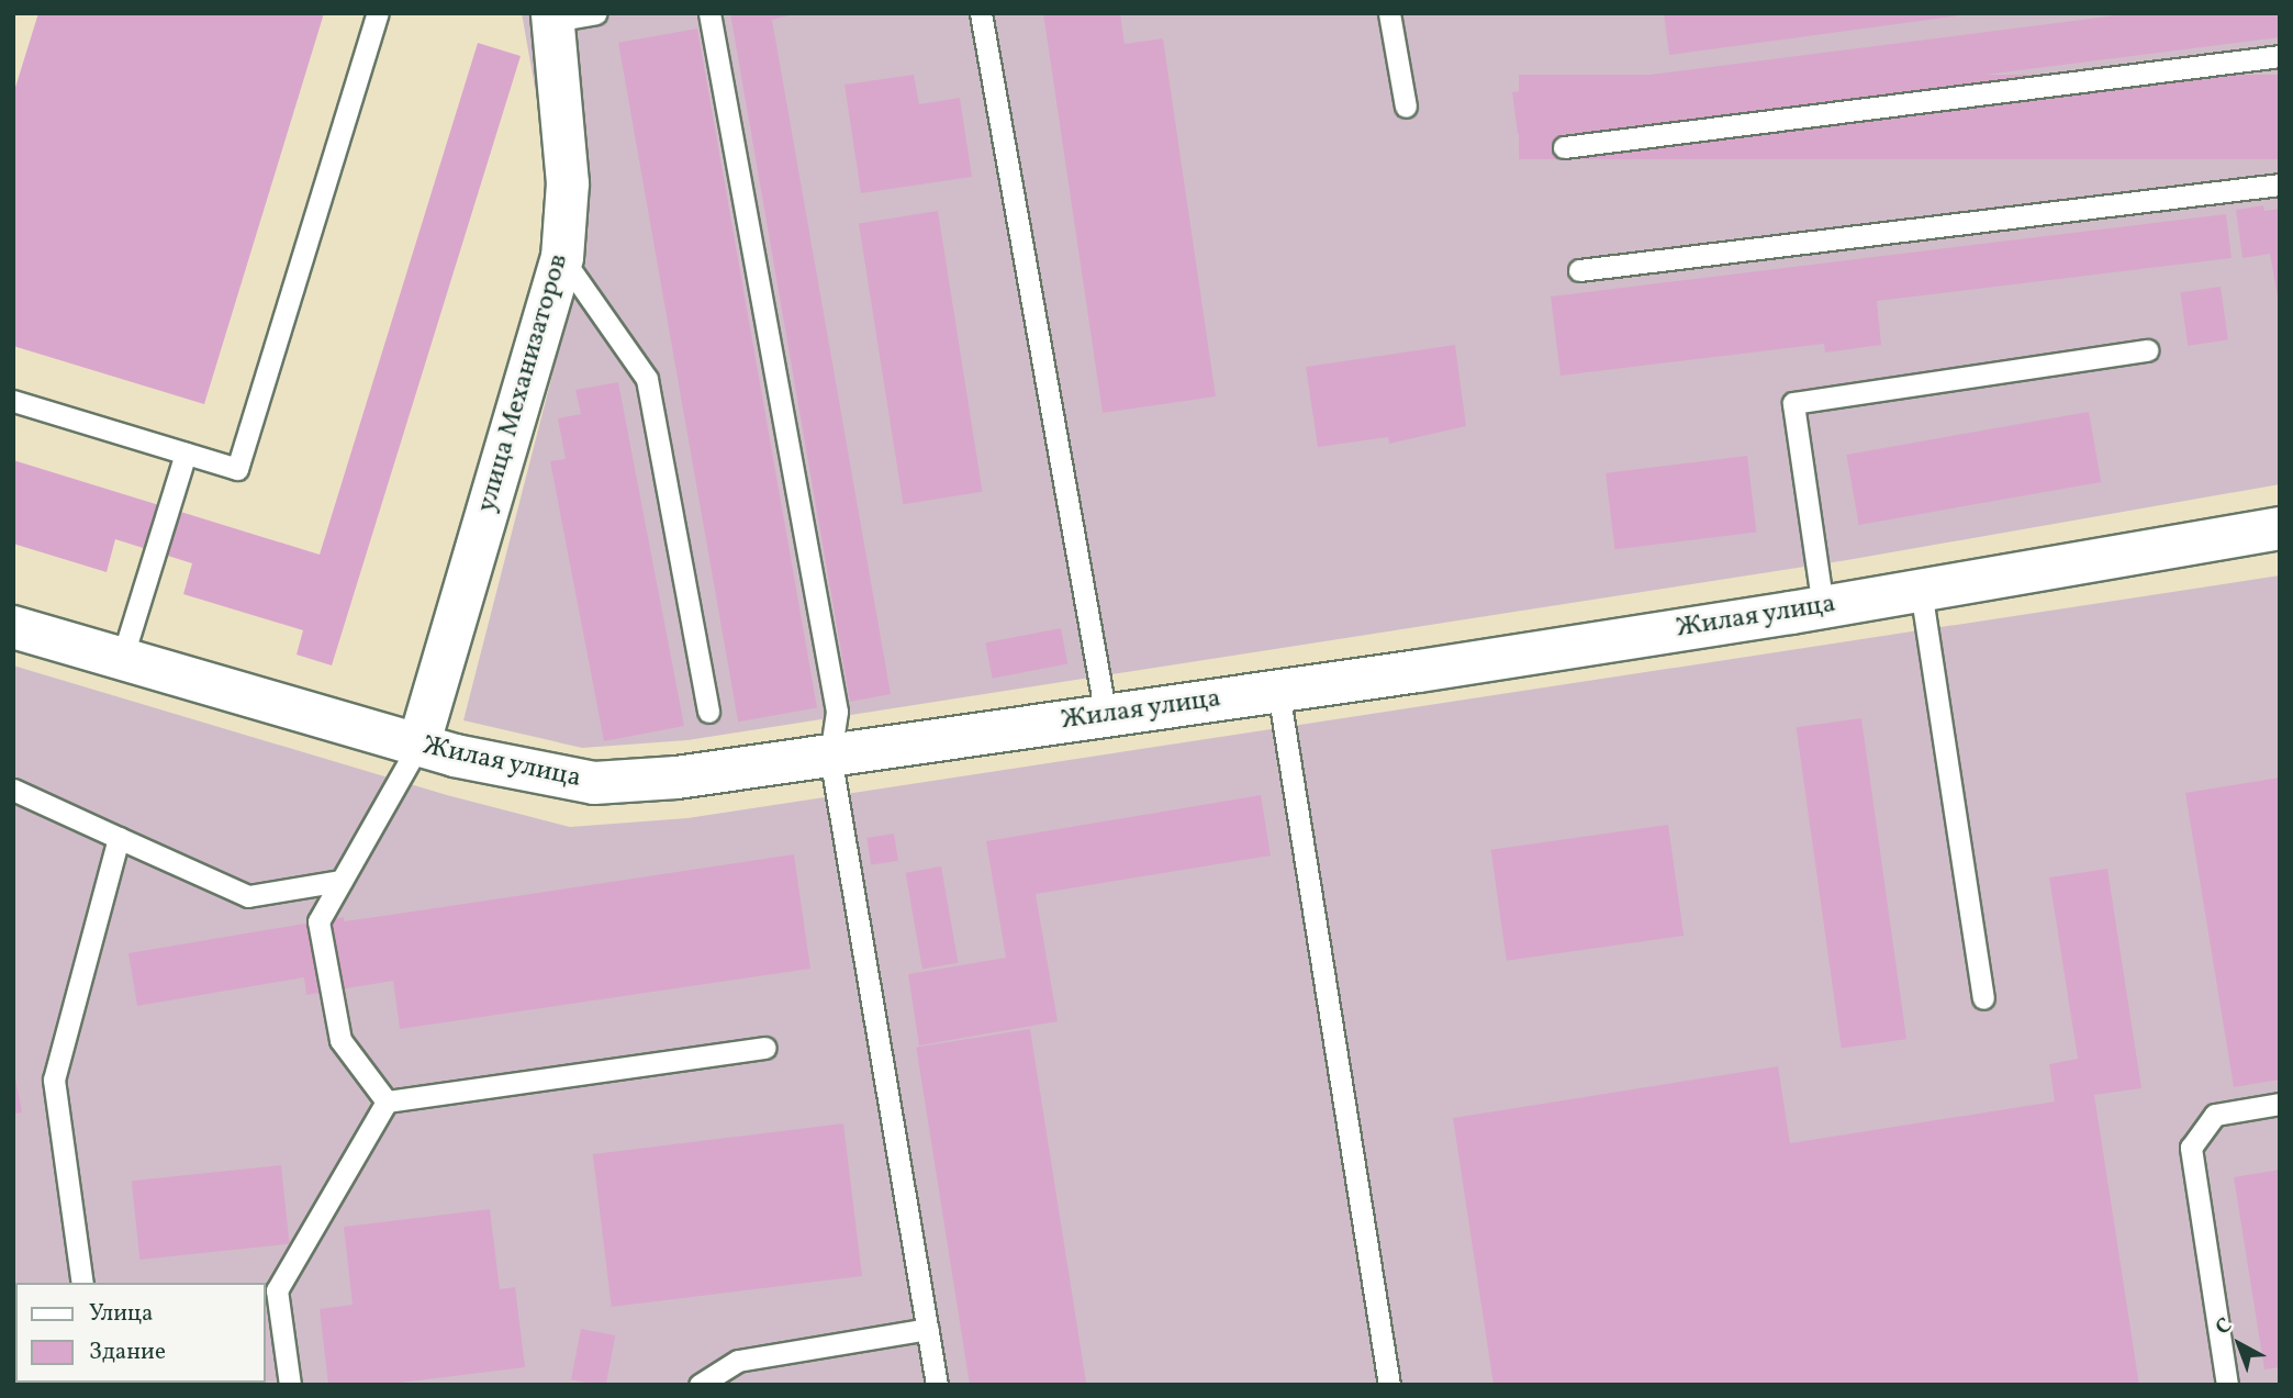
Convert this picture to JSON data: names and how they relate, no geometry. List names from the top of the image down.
{
  "streets": {
    "main road": ["улица Механизаторов", "Жилая улица"]
  },
  "crossings": [
    ["улица Механизаторов", "Жилая улица"]
  ],
  "legend": ["Улица", "Здание"],
  "north": "top left"
}
